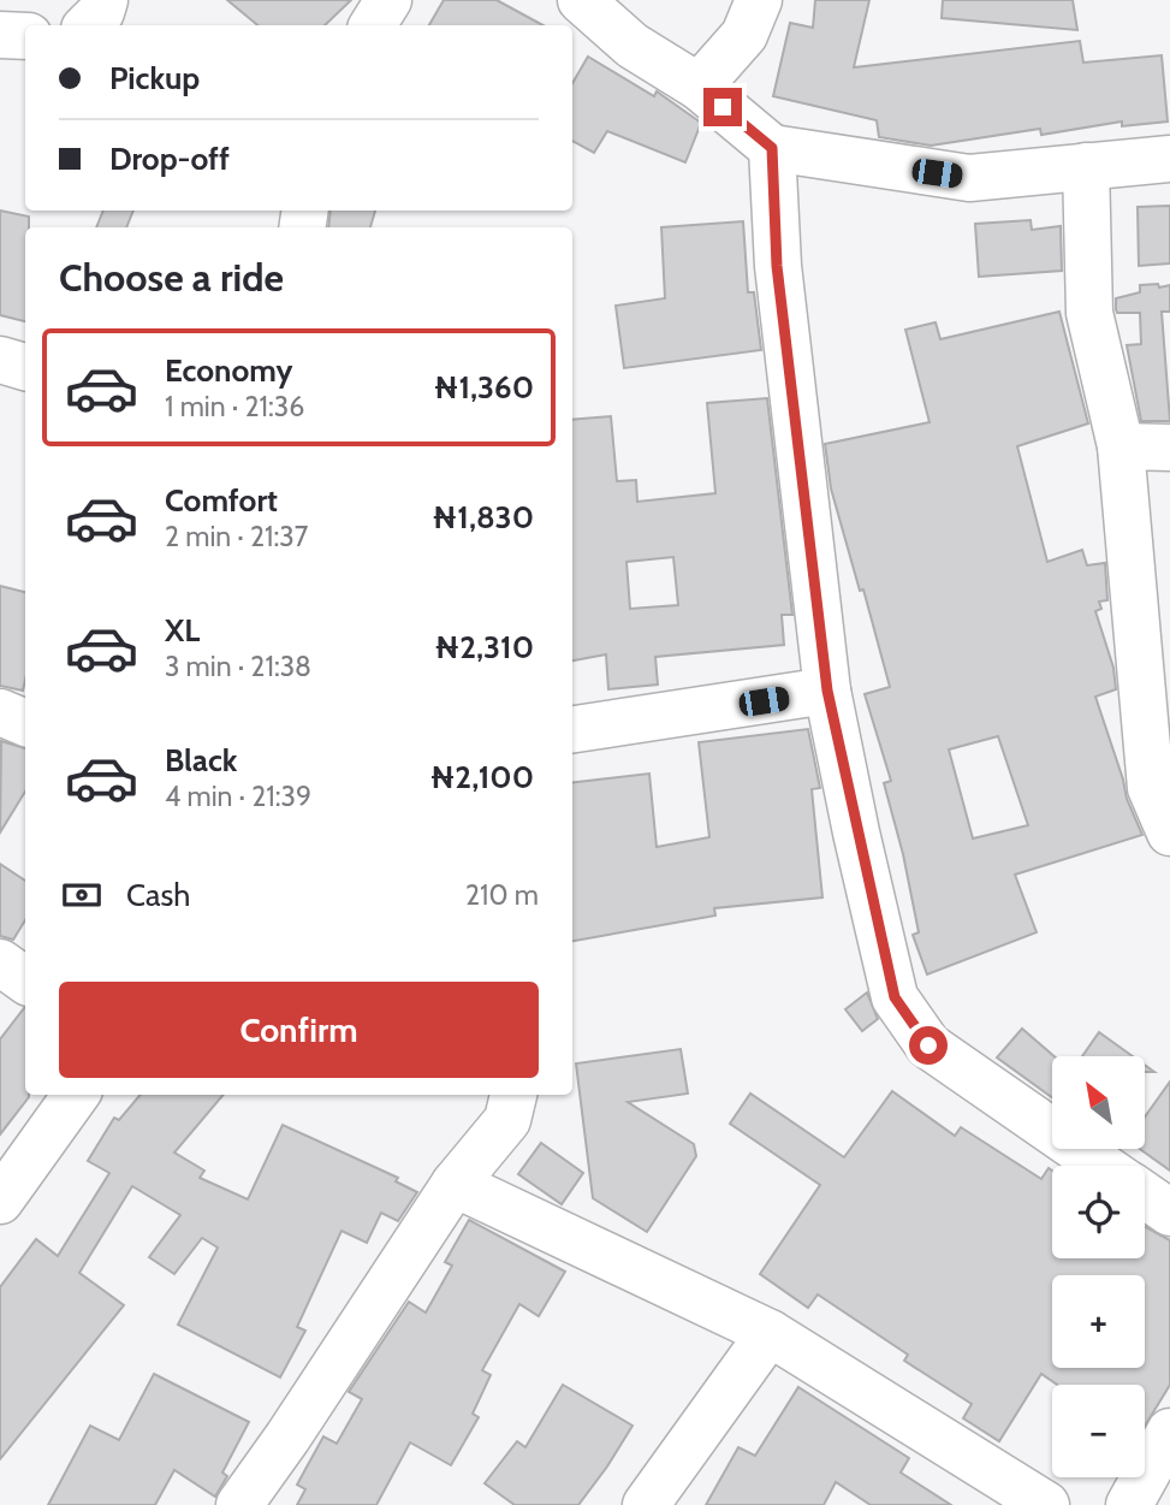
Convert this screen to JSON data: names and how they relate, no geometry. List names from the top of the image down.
{
  "north": "top left",
  "page": {
    "banner": ["Pickup", "Drop-off"],
    "heading": "Choose a ride",
    "list": [
      {
        "name": "Economy",
        "note": "1 min · 21:36",
        "value": "₦1,360"
      },
      {
        "name": "Comfort",
        "note": "2 min · 21:37",
        "value": "₦1,830"
      },
      {
        "name": "XL",
        "note": "3 min · 21:38",
        "value": "₦2,310"
      },
      {
        "name": "Black",
        "note": "4 min · 21:39",
        "value": "₦2,100"
      }
    ],
    "pay": ["Cash", "210 m"],
    "buttons": "Confirm",
    "map_buttons": ["+", "−"]
  }
}
